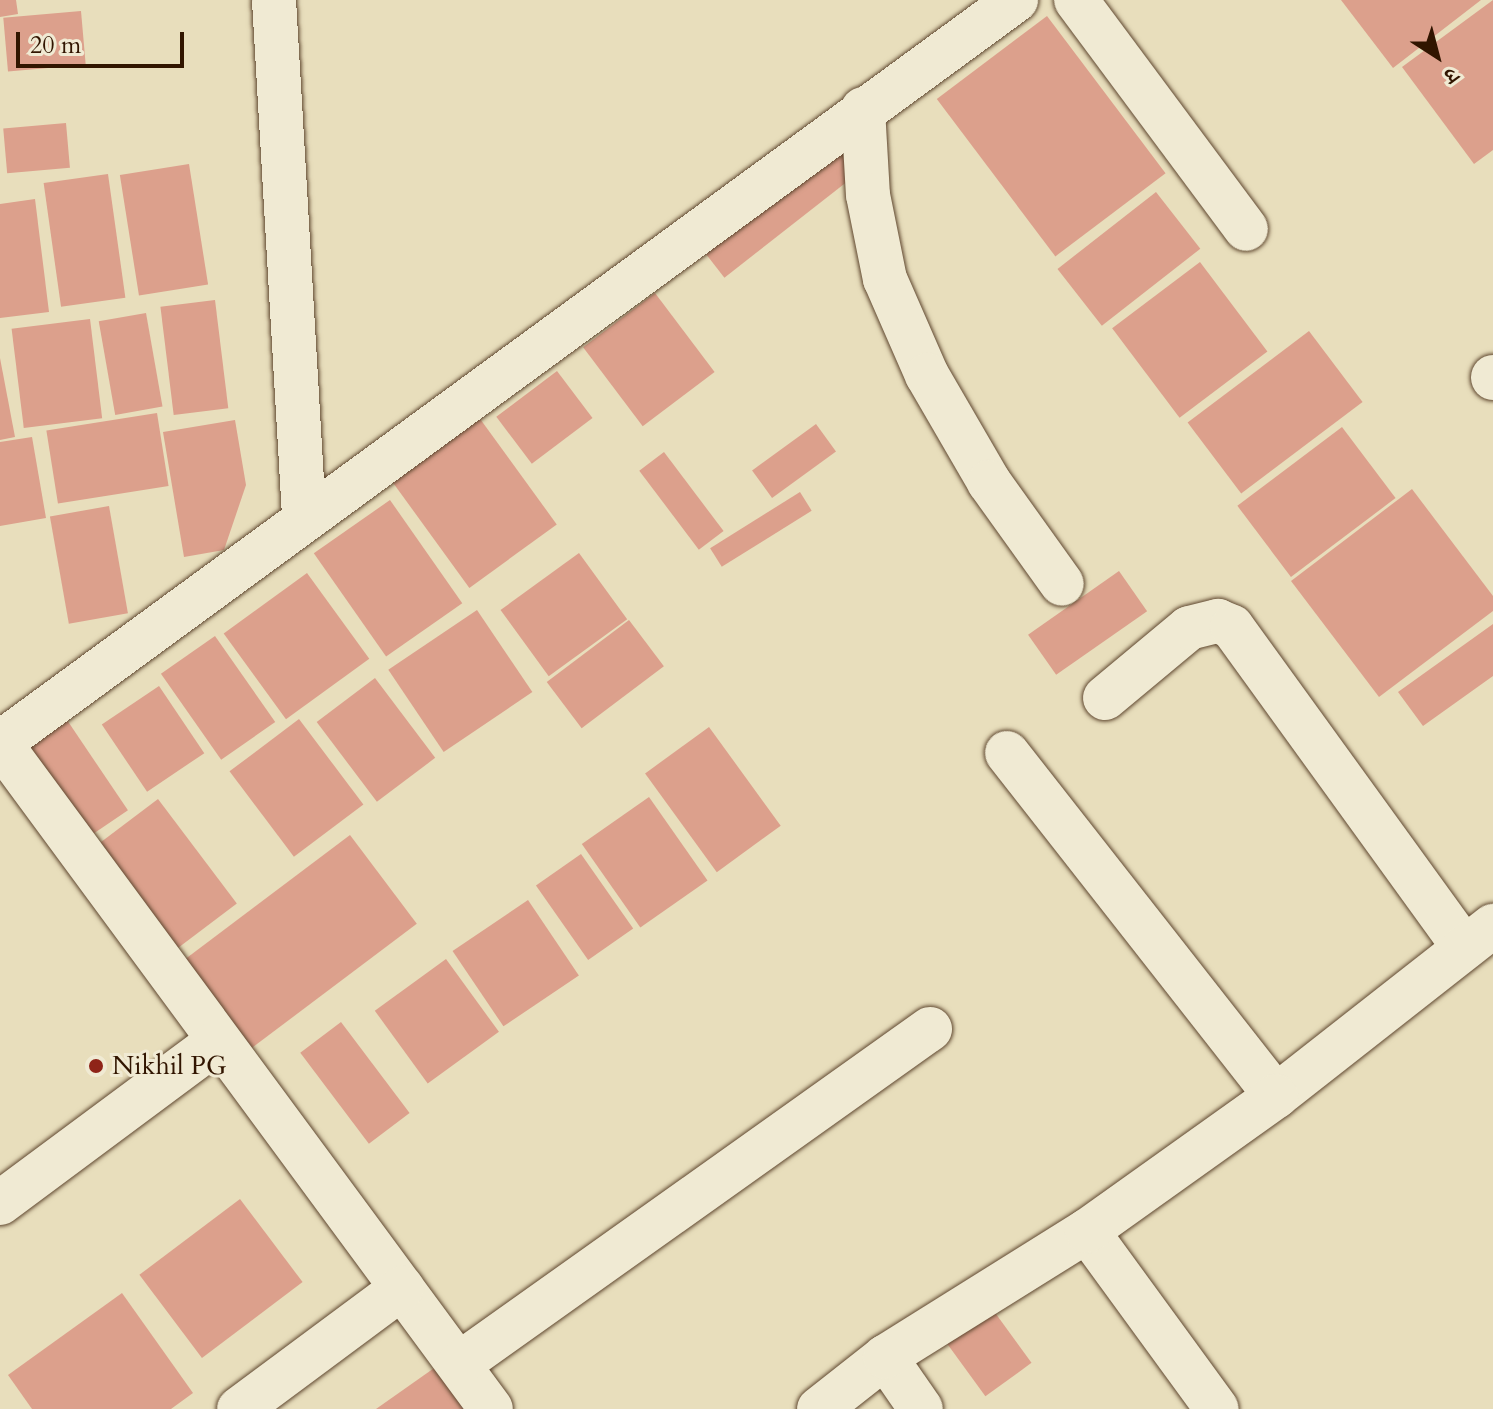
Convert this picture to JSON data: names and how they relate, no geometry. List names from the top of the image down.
{
  "places": ["Nikhil PG"],
  "scale_bar": "20 m",
  "north": "bottom right"
}
